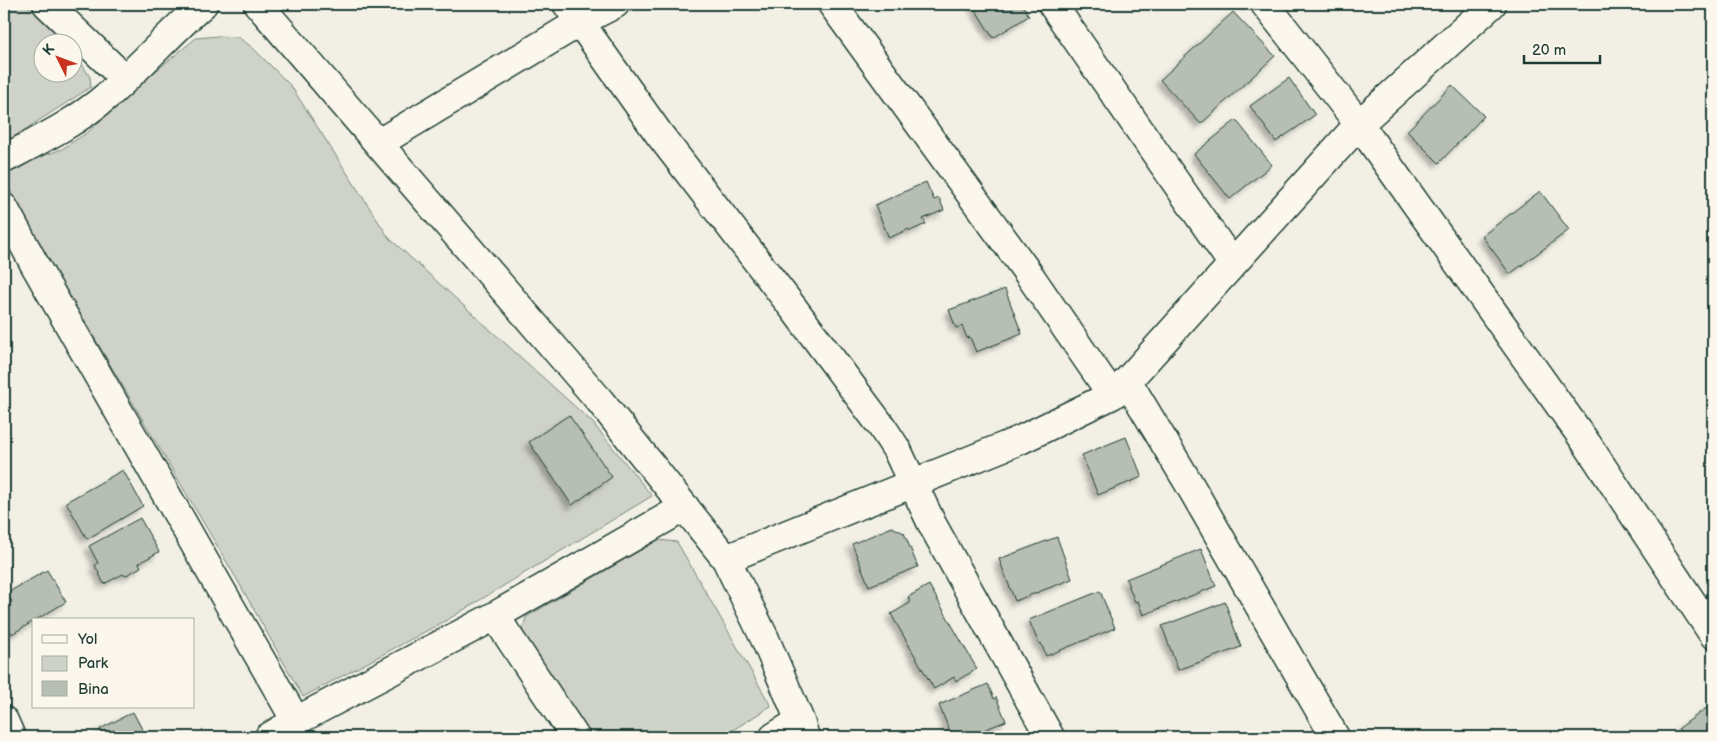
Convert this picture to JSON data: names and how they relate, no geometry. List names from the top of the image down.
{
  "legend": ["Yol", "Park", "Bina"],
  "scale_bar": "20 m",
  "north": "top left"
}
